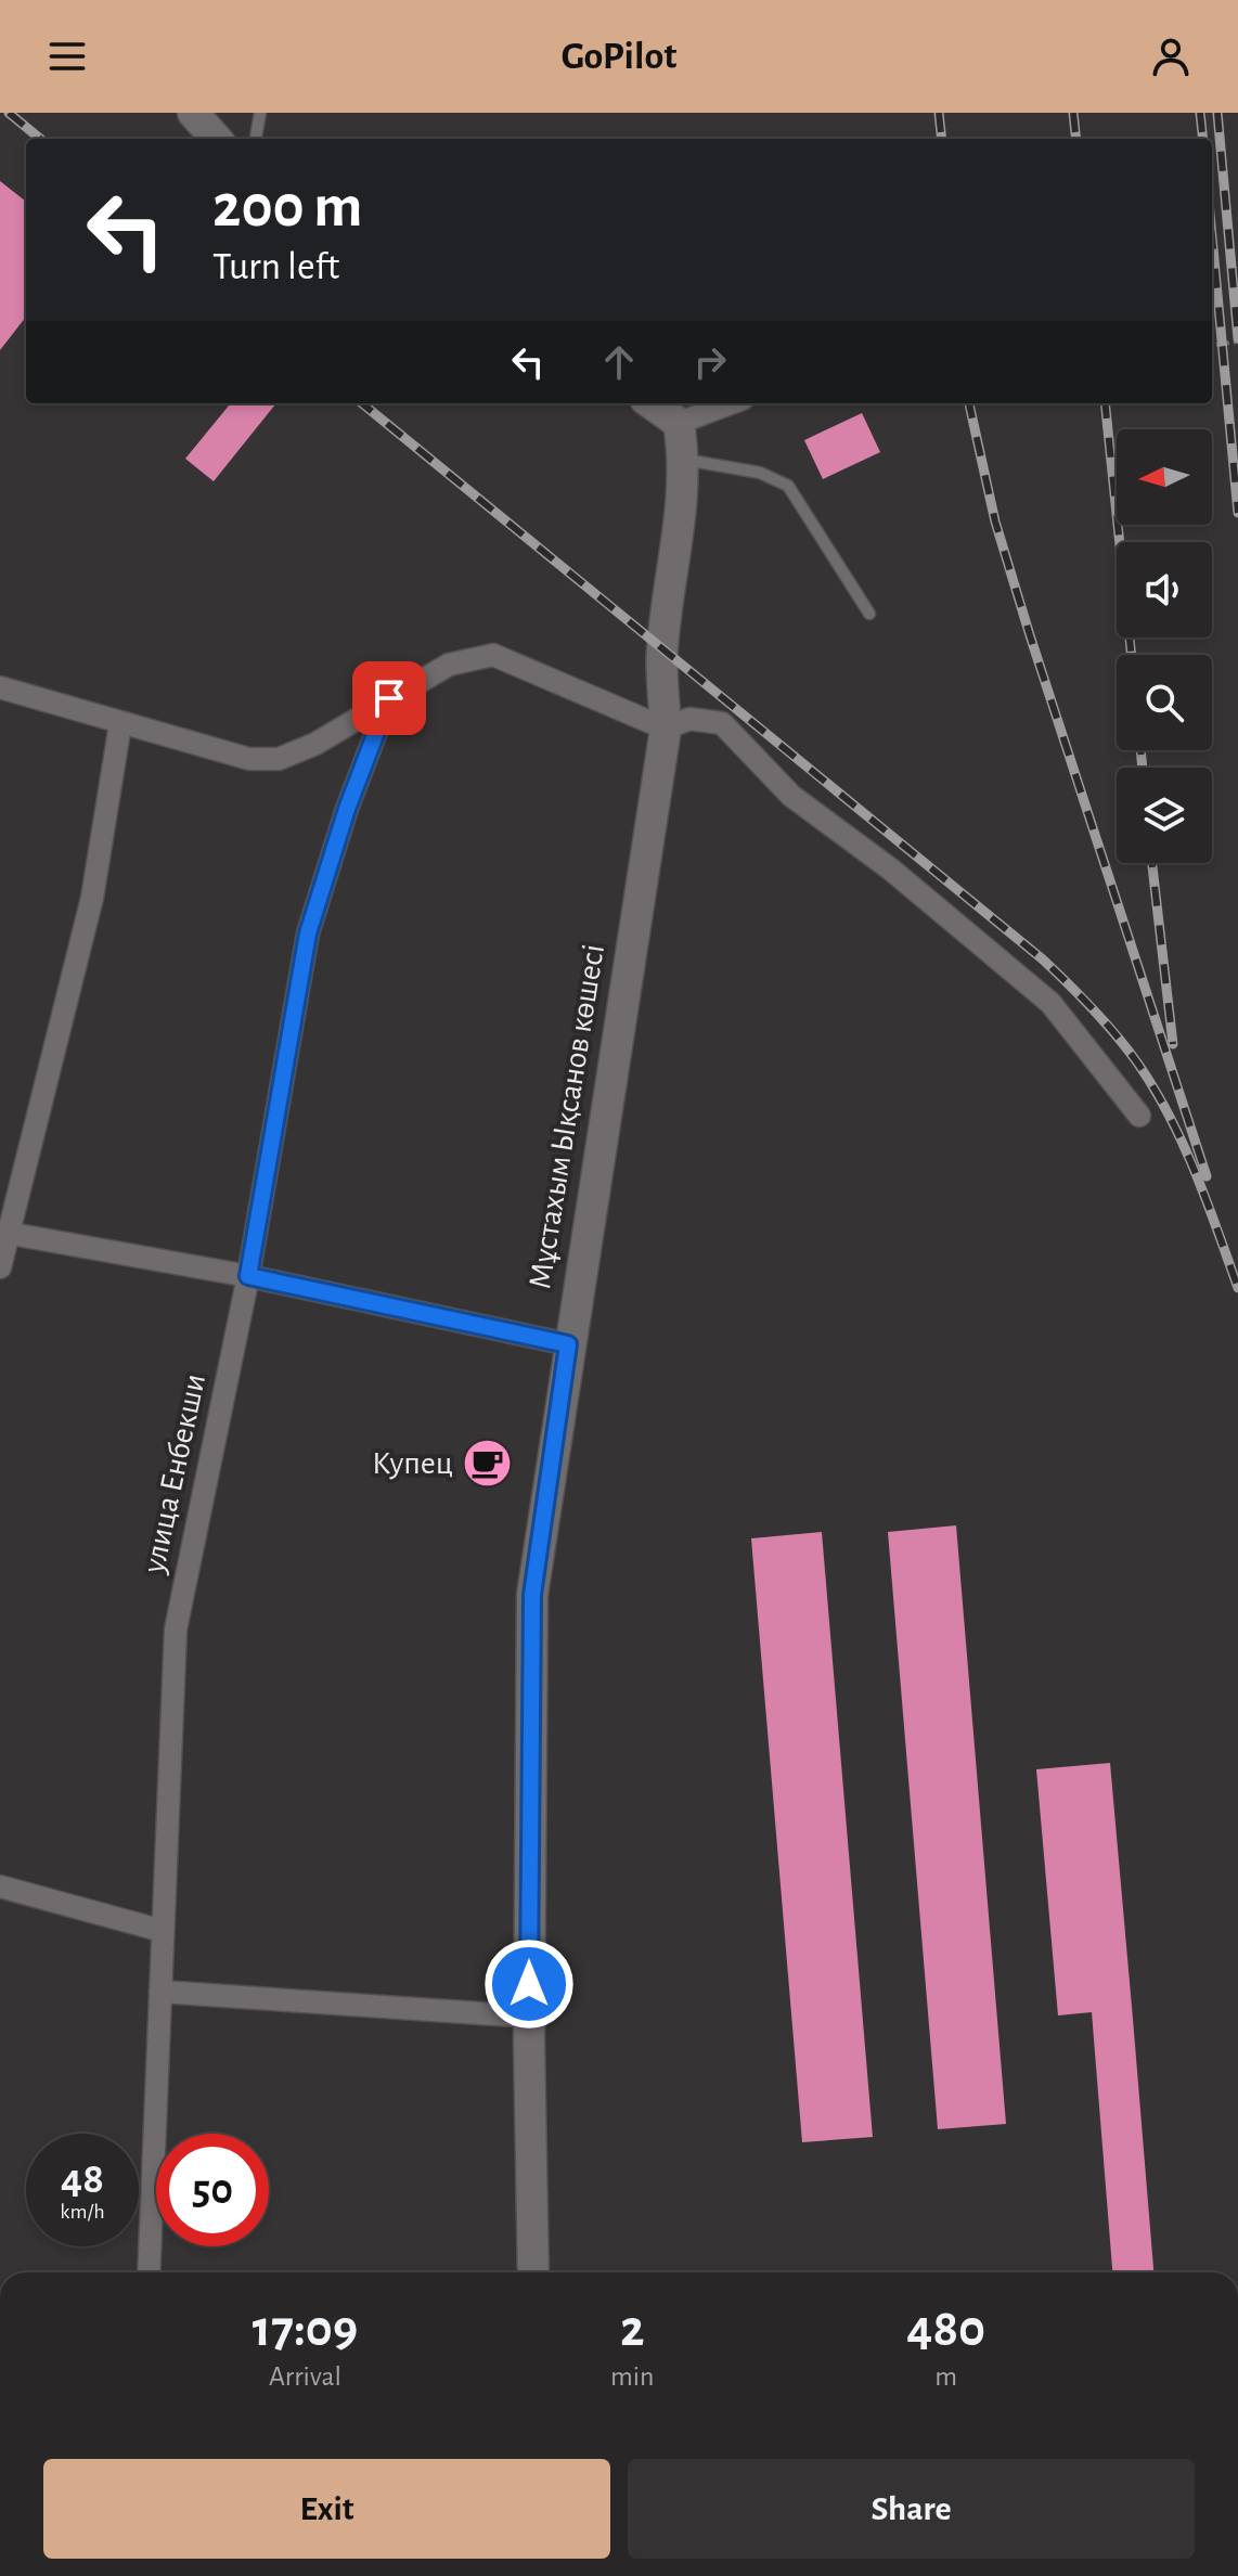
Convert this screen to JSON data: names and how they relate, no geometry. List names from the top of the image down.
{
  "streets": {
    "main road": ["Мұстахым Ықсанов көшесі"],
    "street": ["улица Енбекши"]
  },
  "places": {
    "cafe": ["Купец"]
  },
  "north": "left",
  "page": {
    "header": "GoPilot",
    "turn": ["200 m", "Turn left"],
    "speed": "48 km/h",
    "limit": "50",
    "eta": [
      "17:09",
      "Arrival",
      "2",
      "min",
      "480",
      "m"
    ],
    "buttons": ["Exit", "Share"]
  }
}
